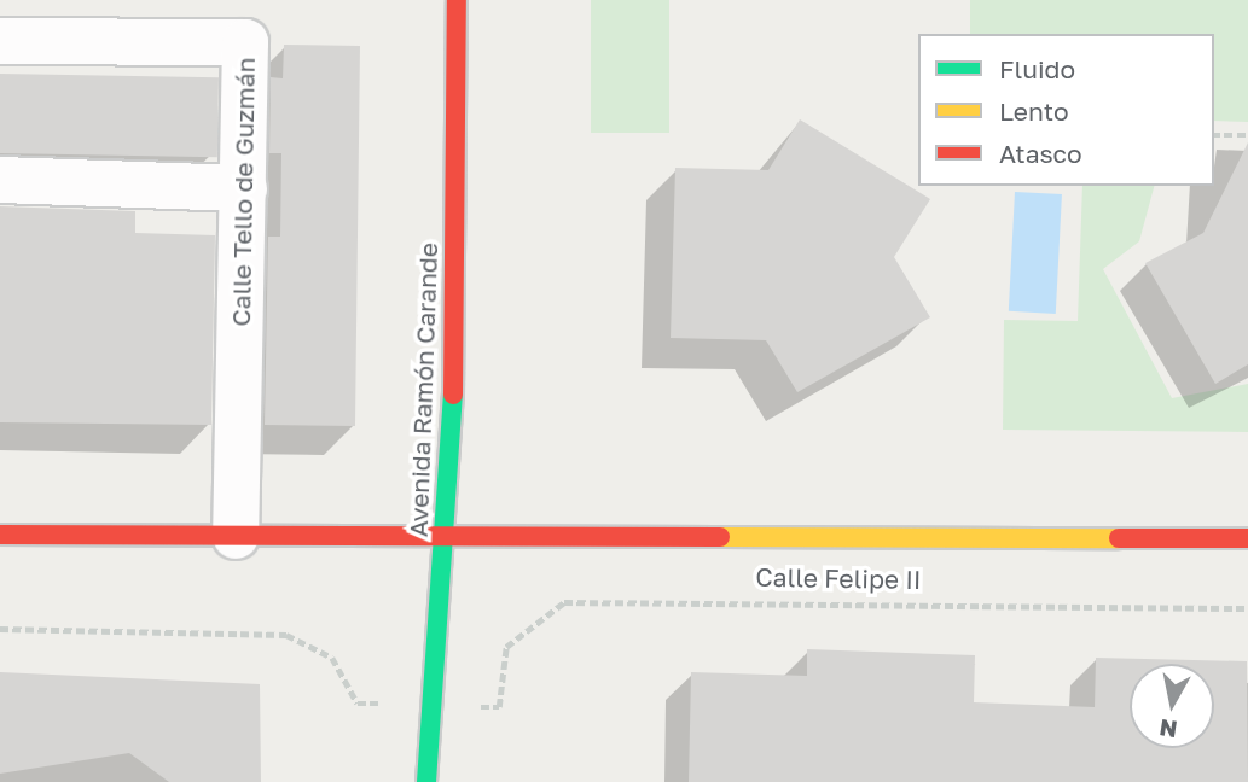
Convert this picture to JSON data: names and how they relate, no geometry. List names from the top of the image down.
{
  "streets": {
    "street": ["Calle Tello de Guzmán", "Avenida Ramón Carande", "Calle Felipe II"]
  },
  "crossings": [
    ["Calle Tello de Guzmán", "Calle Felipe II"],
    ["Avenida Ramón Carande", "Calle Felipe II"]
  ],
  "legend": ["Fluido", "Lento", "Atasco"],
  "north": "bottom"
}
